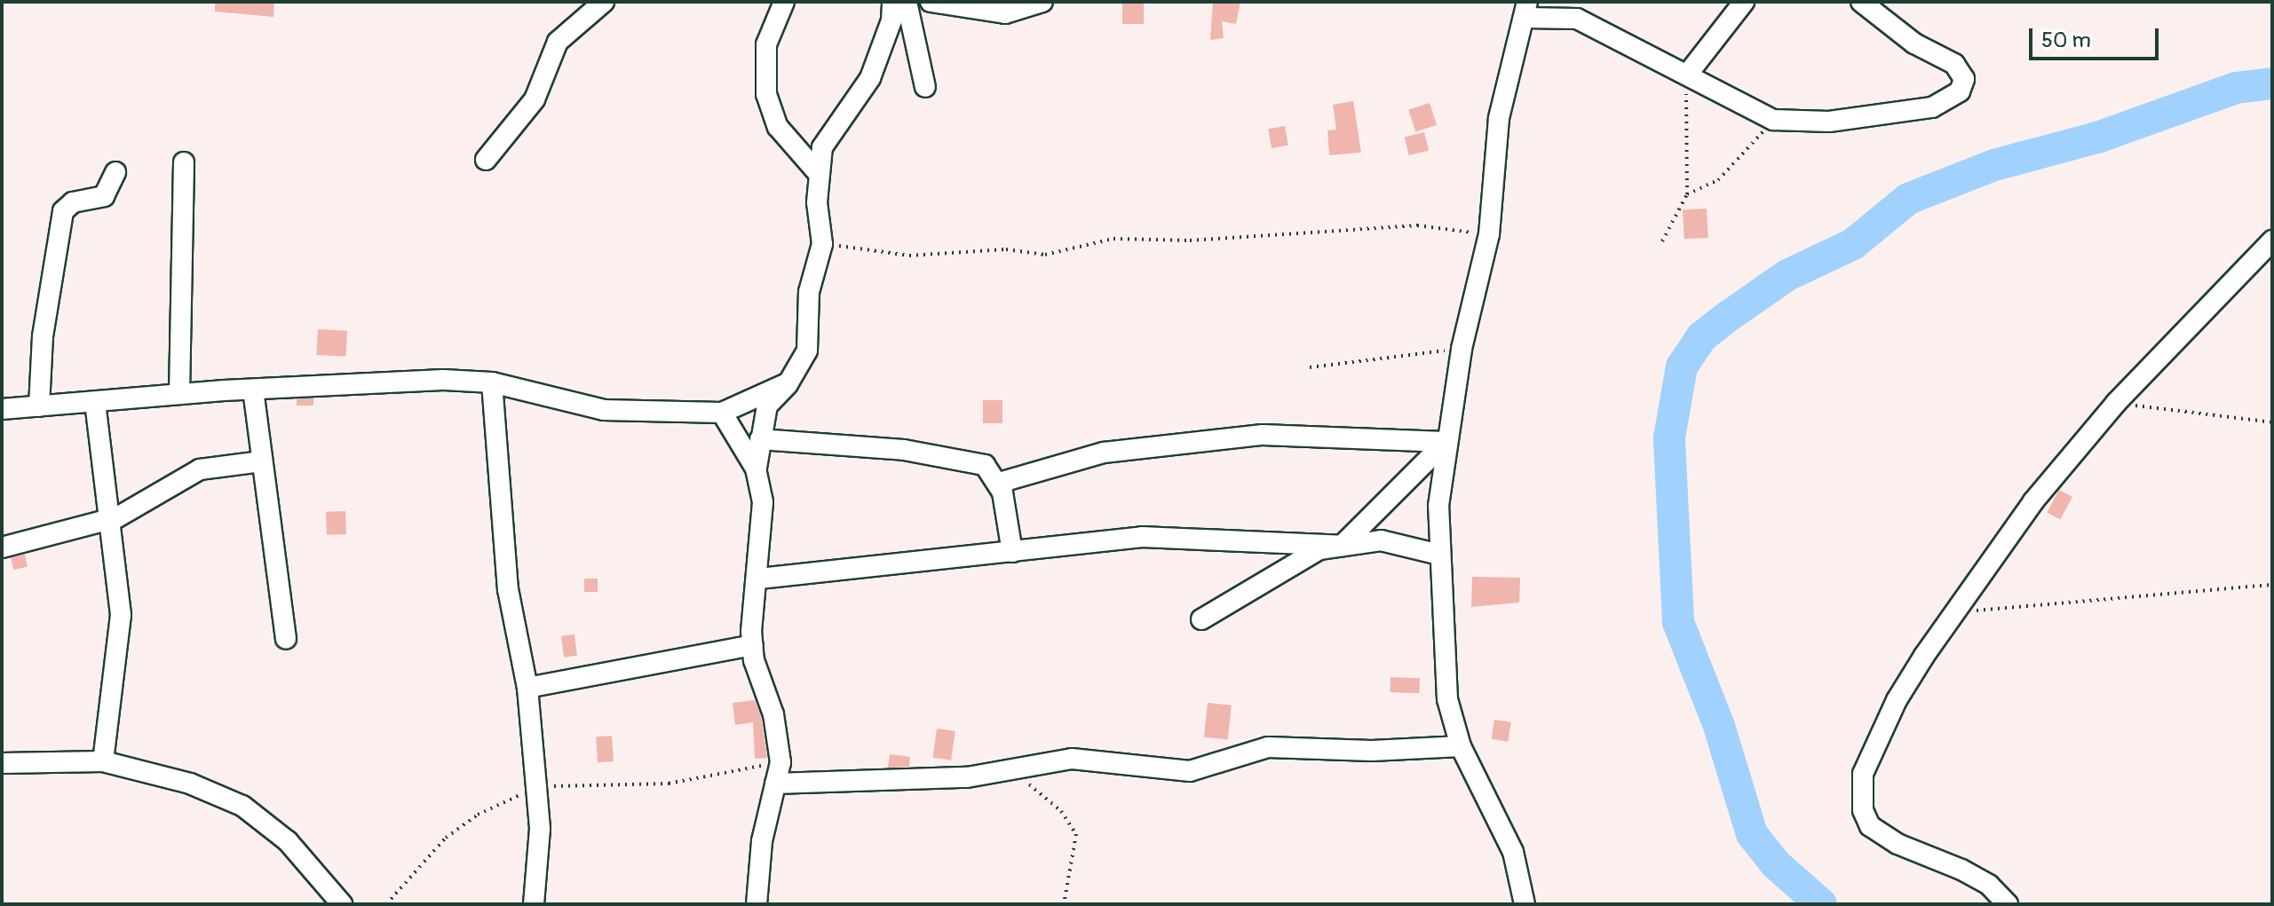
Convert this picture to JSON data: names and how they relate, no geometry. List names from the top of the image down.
{
  "scale_bar": "50 m"
}
